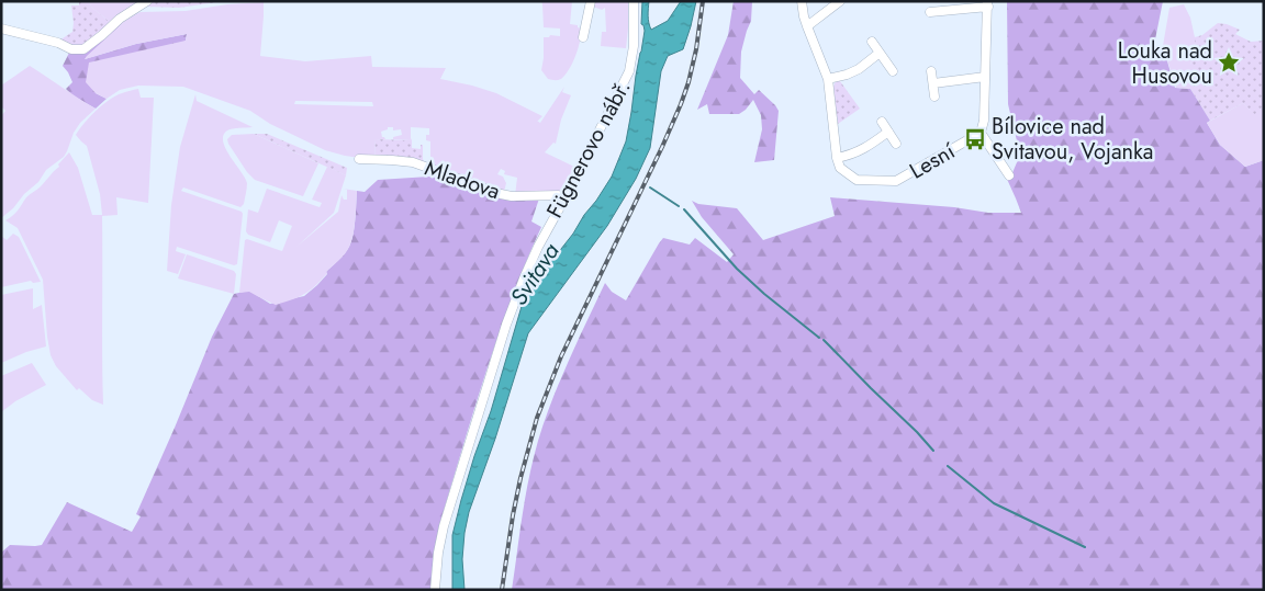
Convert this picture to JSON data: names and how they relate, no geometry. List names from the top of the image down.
{
  "streets": {
    "street": ["Fügnerovo nábř.", "Lesní", "Mladova"]
  },
  "crossings": [
    ["Fügnerovo nábř.", "Mladova"]
  ],
  "water": ["Svitava"],
  "places": {
    "place": ["Louka nad Husovou"],
    "bus stop": ["Bílovice nad Svitavou, Vojanka"]
  }
}
